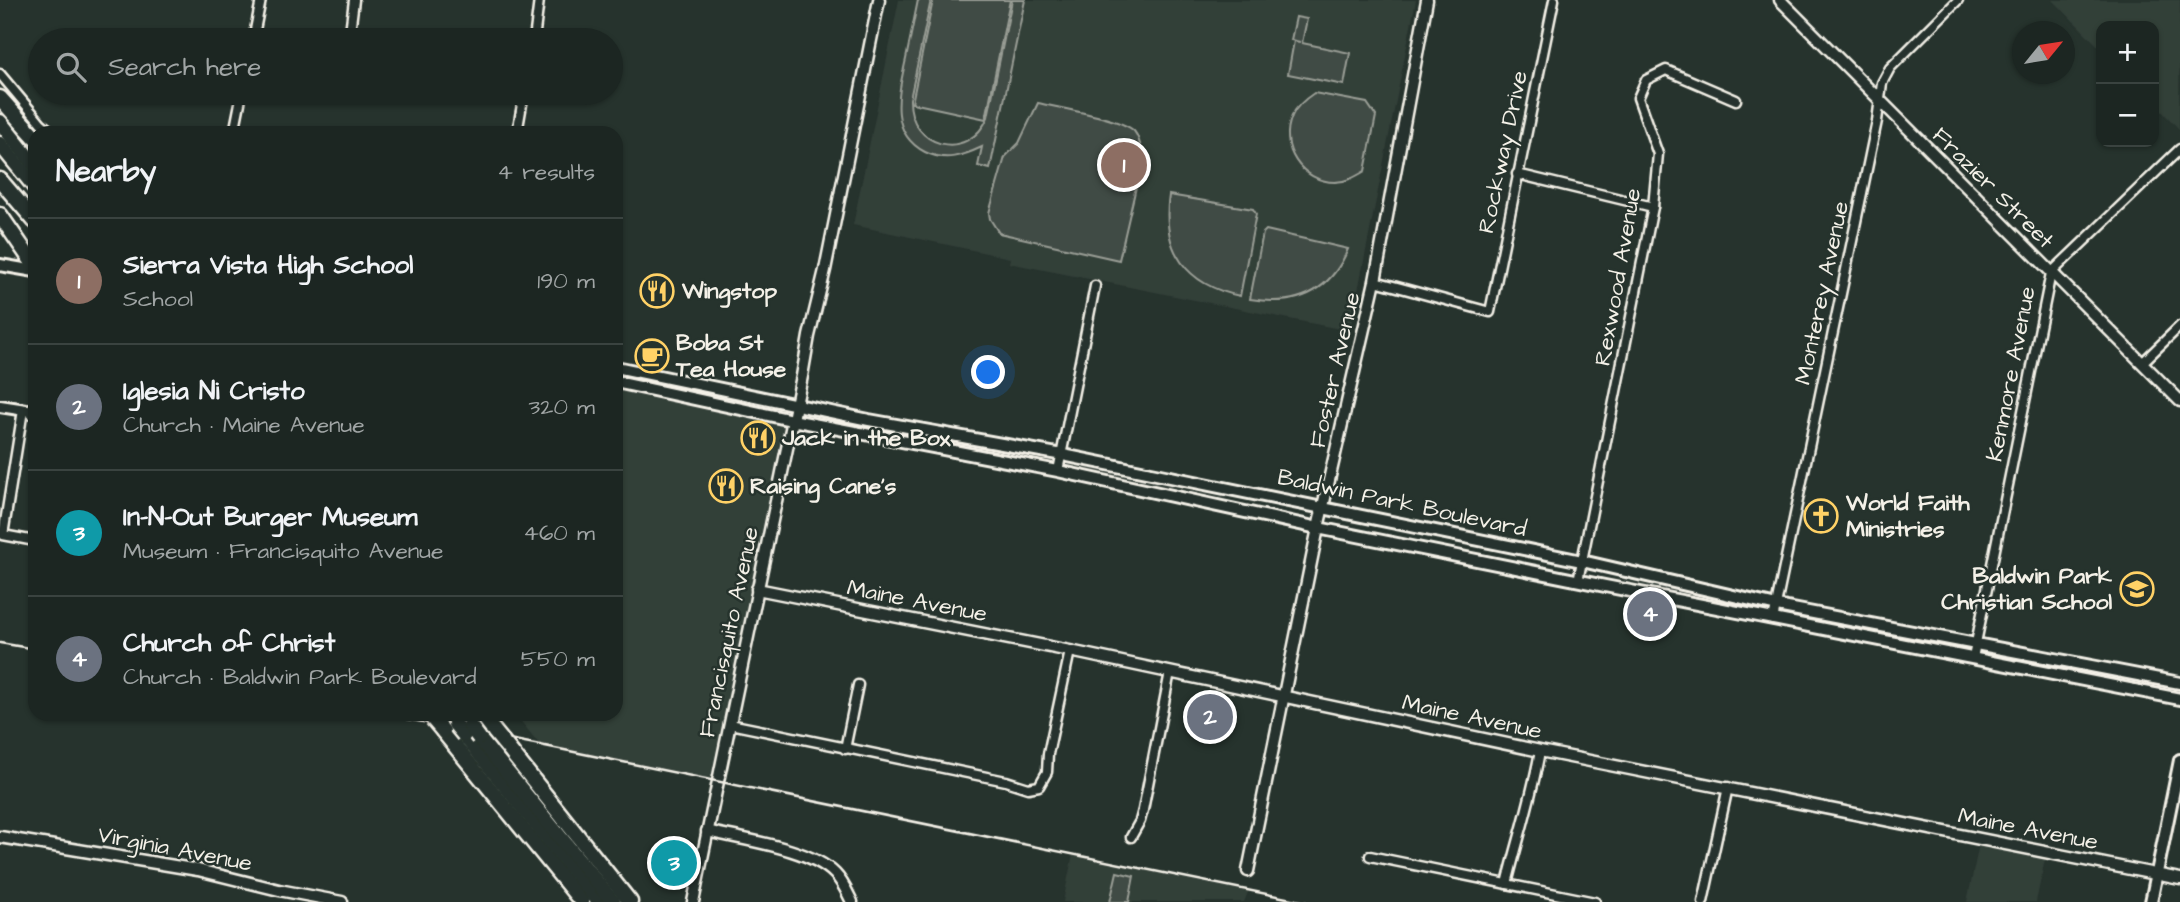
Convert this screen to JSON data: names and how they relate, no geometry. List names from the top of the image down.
{
  "streets": {
    "main road": ["Baldwin Park Boulevard"],
    "street": [
      "Rockway Drive",
      "Frazier Street",
      "Rexwood Avenue",
      "Monterey Avenue",
      "Foster Avenue",
      "Kenmore Avenue",
      "Maine Avenue",
      "Francisquito Avenue",
      "Virginia Avenue"
    ]
  },
  "crossings": [
    ["Rockway Drive", "Foster Avenue"],
    ["Frazier Street", "Monterey Avenue"],
    ["Frazier Street", "Kenmore Avenue"],
    ["Rexwood Avenue", "Baldwin Park Boulevard"],
    ["Monterey Avenue", "Baldwin Park Boulevard"],
    ["Foster Avenue", "Baldwin Park Boulevard"],
    ["Foster Avenue", "Maine Avenue"],
    ["Kenmore Avenue", "Baldwin Park Boulevard"],
    ["Baldwin Park Boulevard", "Francisquito Avenue"],
    ["Maine Avenue", "Francisquito Avenue"]
  ],
  "places": {
    "restaurant": ["Wingstop", "Jack in the Box", "Raising Cane's"],
    "cafe": ["Boba St Tea House"],
    "church": ["World Faith Ministries"],
    "school or university": ["Baldwin Park Christian School"]
  },
  "north": "top right",
  "page": {
    "map_buttons": ["+", "−"],
    "search": "Search here",
    "heading": ["Nearby", "4 results"],
    "pins": [
      "1",
      "4",
      "2",
      "3"
    ],
    "list": [
      {
        "mark": "1",
        "name": "Sierra Vista High School",
        "note": "School",
        "value": "190 m"
      },
      {
        "mark": "2",
        "name": "Iglesia Ni Cristo",
        "note": "Church · Maine Avenue",
        "value": "320 m"
      },
      {
        "mark": "3",
        "name": "In-N-Out Burger Museum",
        "note": "Museum · Francisquito Avenue",
        "value": "460 m"
      },
      {
        "mark": "4",
        "name": "Church of Christ",
        "note": "Church · Baldwin Park Boulevard",
        "value": "550 m"
      }
    ]
  }
}
